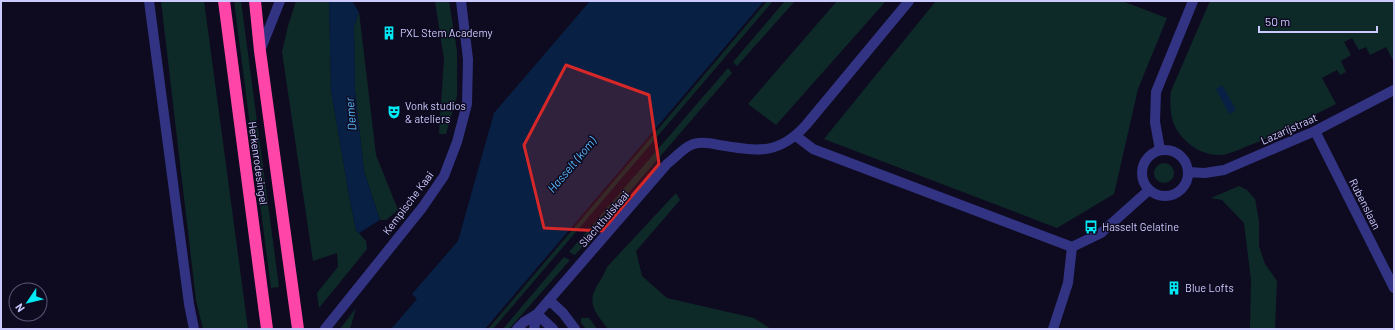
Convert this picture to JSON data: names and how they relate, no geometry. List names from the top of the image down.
{
  "streets": {
    "highway": ["Herkenrodesingel"],
    "street": [
      "Lazarijstraat",
      "Kempische Kaai",
      "Rubenslaan",
      "Slachthuiskaai"
    ]
  },
  "crossings": [
    ["Lazarijstraat", "Rubenslaan"]
  ],
  "water": ["Demer", "Hasselt (kom)"],
  "places": {
    "building": ["PXL Stem Academy", "Blue Lofts"],
    "theatre": ["Vonk studios & ateliers"],
    "bus stop": ["Hasselt Gelatine"]
  },
  "scale_bar": "50 m",
  "north": "bottom left"
}
